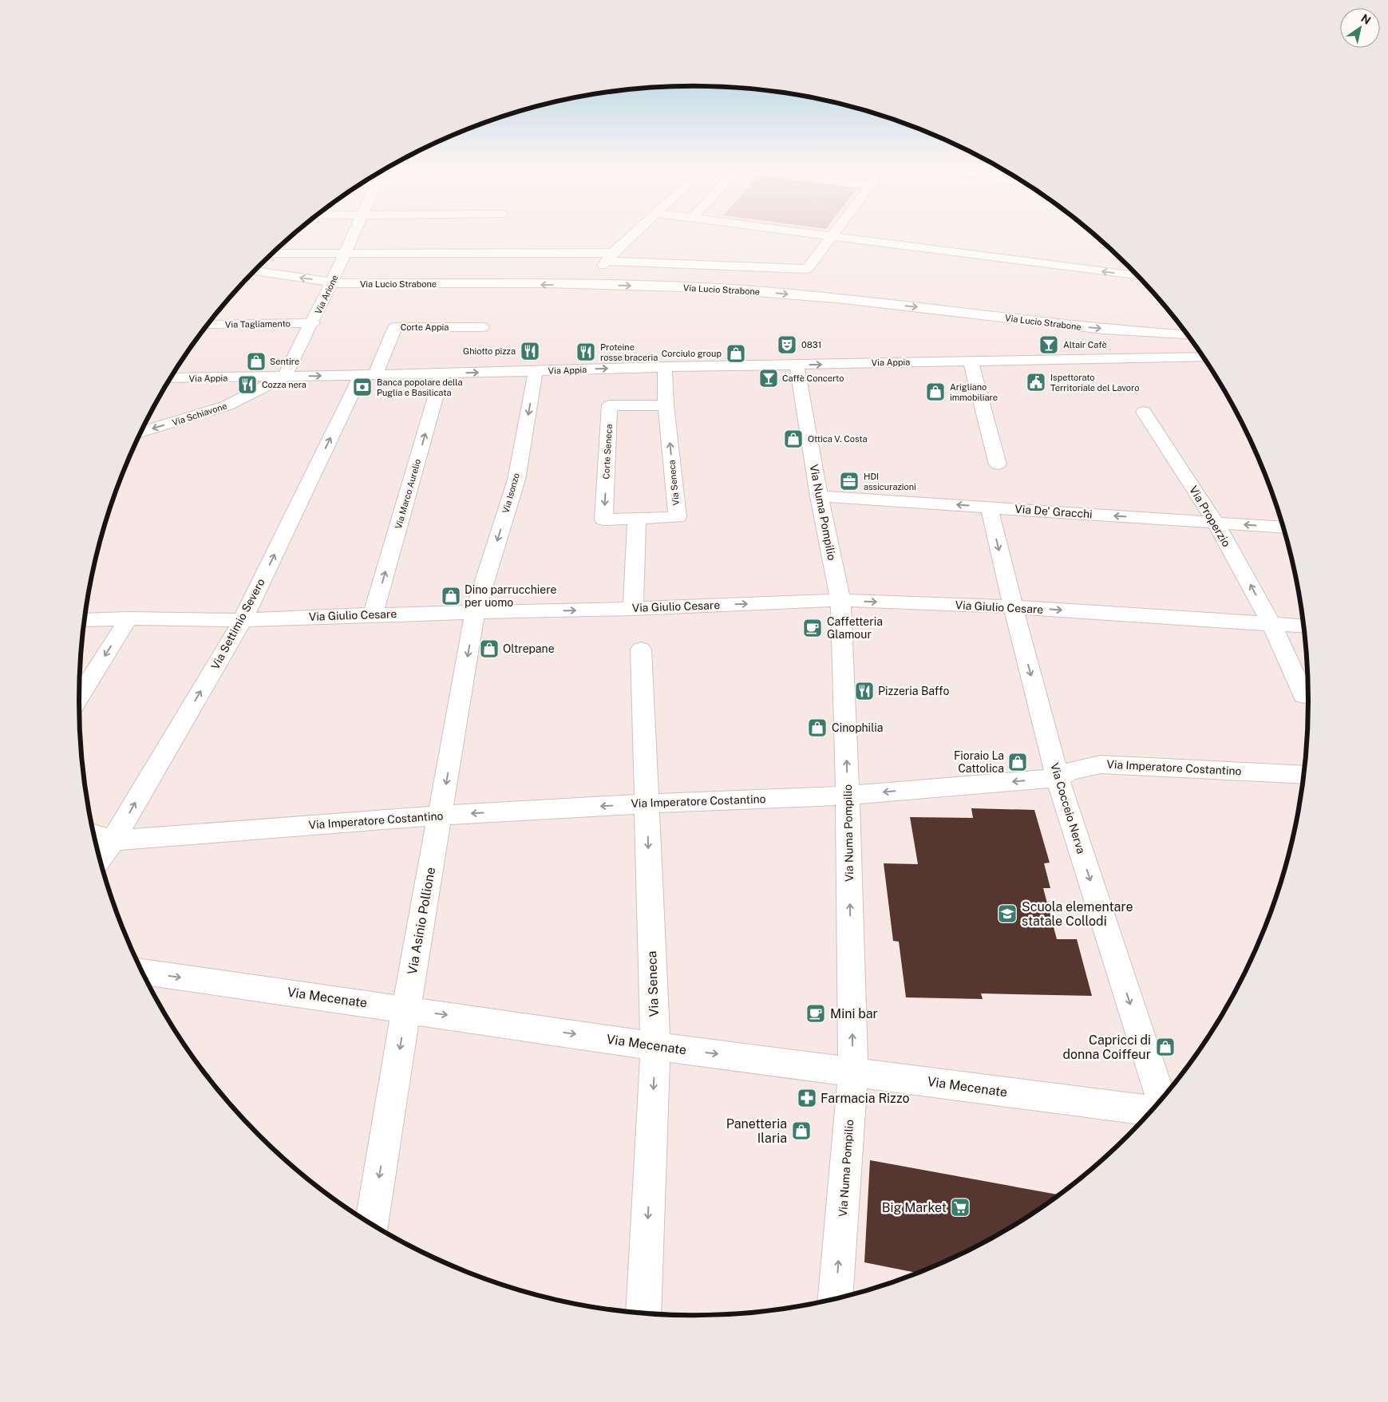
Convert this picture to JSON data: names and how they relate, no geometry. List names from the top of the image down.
{
  "streets": {
    "street": [
      "Via Lucio Strabone",
      "Via Arione",
      "Via Tagliamento",
      "Corte Appia",
      "Via Appia",
      "Via Schiavone",
      "Corte Seneca",
      "Via Seneca",
      "Via Isonzo",
      "Via Marco Aurelio",
      "Via De' Gracchi",
      "Via Numa Pompilio",
      "Via Properzio",
      "Via Giulio Cesare",
      "Via Settimio Severo",
      "Via Imperatore Costantino",
      "Via Cocceio Nerva",
      "Via Asinio Pollione",
      "Via Mecenate"
    ]
  },
  "crossings": [
    ["Via Lucio Strabone", "Via Arione"],
    ["Via Arione", "Via Tagliamento"],
    ["Via Arione", "Via Appia"],
    ["Via Arione", "Via Schiavone"],
    ["Corte Appia", "Via Appia"],
    ["Corte Appia", "Via Settimio Severo"],
    ["Via Appia", "Via Schiavone"],
    ["Via Appia", "Via Seneca"],
    ["Via Appia", "Via Isonzo"],
    ["Via Appia", "Via Marco Aurelio"],
    ["Via Appia", "Via Numa Pompilio"],
    ["Via Appia", "Via Settimio Severo"],
    ["Corte Seneca", "Via Seneca"],
    ["Via Seneca", "Via Imperatore Costantino"],
    ["Via Seneca", "Via Mecenate"],
    ["Via Isonzo", "Via Giulio Cesare"],
    ["Via Isonzo", "Via Asinio Pollione"],
    ["Via Marco Aurelio", "Via Giulio Cesare"],
    ["Via De' Gracchi", "Via Numa Pompilio"],
    ["Via De' Gracchi", "Via Properzio"],
    ["Via De' Gracchi", "Via Cocceio Nerva"],
    ["Via Numa Pompilio", "Via Giulio Cesare"],
    ["Via Numa Pompilio", "Via Imperatore Costantino"],
    ["Via Numa Pompilio", "Via Mecenate"],
    ["Via Properzio", "Via Giulio Cesare"],
    ["Via Giulio Cesare", "Via Settimio Severo"],
    ["Via Giulio Cesare", "Via Cocceio Nerva"],
    ["Via Giulio Cesare", "Via Asinio Pollione"],
    ["Via Settimio Severo", "Via Imperatore Costantino"],
    ["Via Imperatore Costantino", "Via Cocceio Nerva"],
    ["Via Imperatore Costantino", "Via Asinio Pollione"],
    ["Via Asinio Pollione", "Via Mecenate"]
  ],
  "one_way": [
    "Via Schiavone",
    "Via Marco Aurelio",
    "Via De' Gracchi",
    "Via Numa Pompilio",
    "Via Properzio",
    "Via Giulio Cesare",
    "Via Settimio Severo",
    "Via Cocceio Nerva",
    "Via Asinio Pollione",
    "Via Mecenate"
  ],
  "places": {
    "theatre": ["0831"],
    "bar": ["Altair Cafè", "Caffè Concerto"],
    "restaurant": [
      "Ghiotto pizza",
      "Proteine rosse braceria",
      "Cozza nera",
      "Pizzeria Baffo"
    ],
    "shop": [
      "Corciulo group",
      "Sentire",
      "Arigliano immobiliare",
      "Ottica V. Costa",
      "Dino parrucchiere per uomo",
      "Oltrepane",
      "Cinophilia",
      "Fioraio La Cattolica",
      "Capricci di donna Coiffeur",
      "Panetteria Ilaria"
    ],
    "public building": ["Ispettorato Territoriale del Lavoro"],
    "bank": ["Banca popolare della Puglia e Basilicata"],
    "office": ["HDI assicurazioni"],
    "cafe": ["Caffetteria Glamour", "Mini bar"],
    "school or university": ["Scuola elementare statale Collodi"],
    "pharmacy": ["Farmacia Rizzo"],
    "supermarket": ["Big Market"]
  },
  "north": "top right"
}
